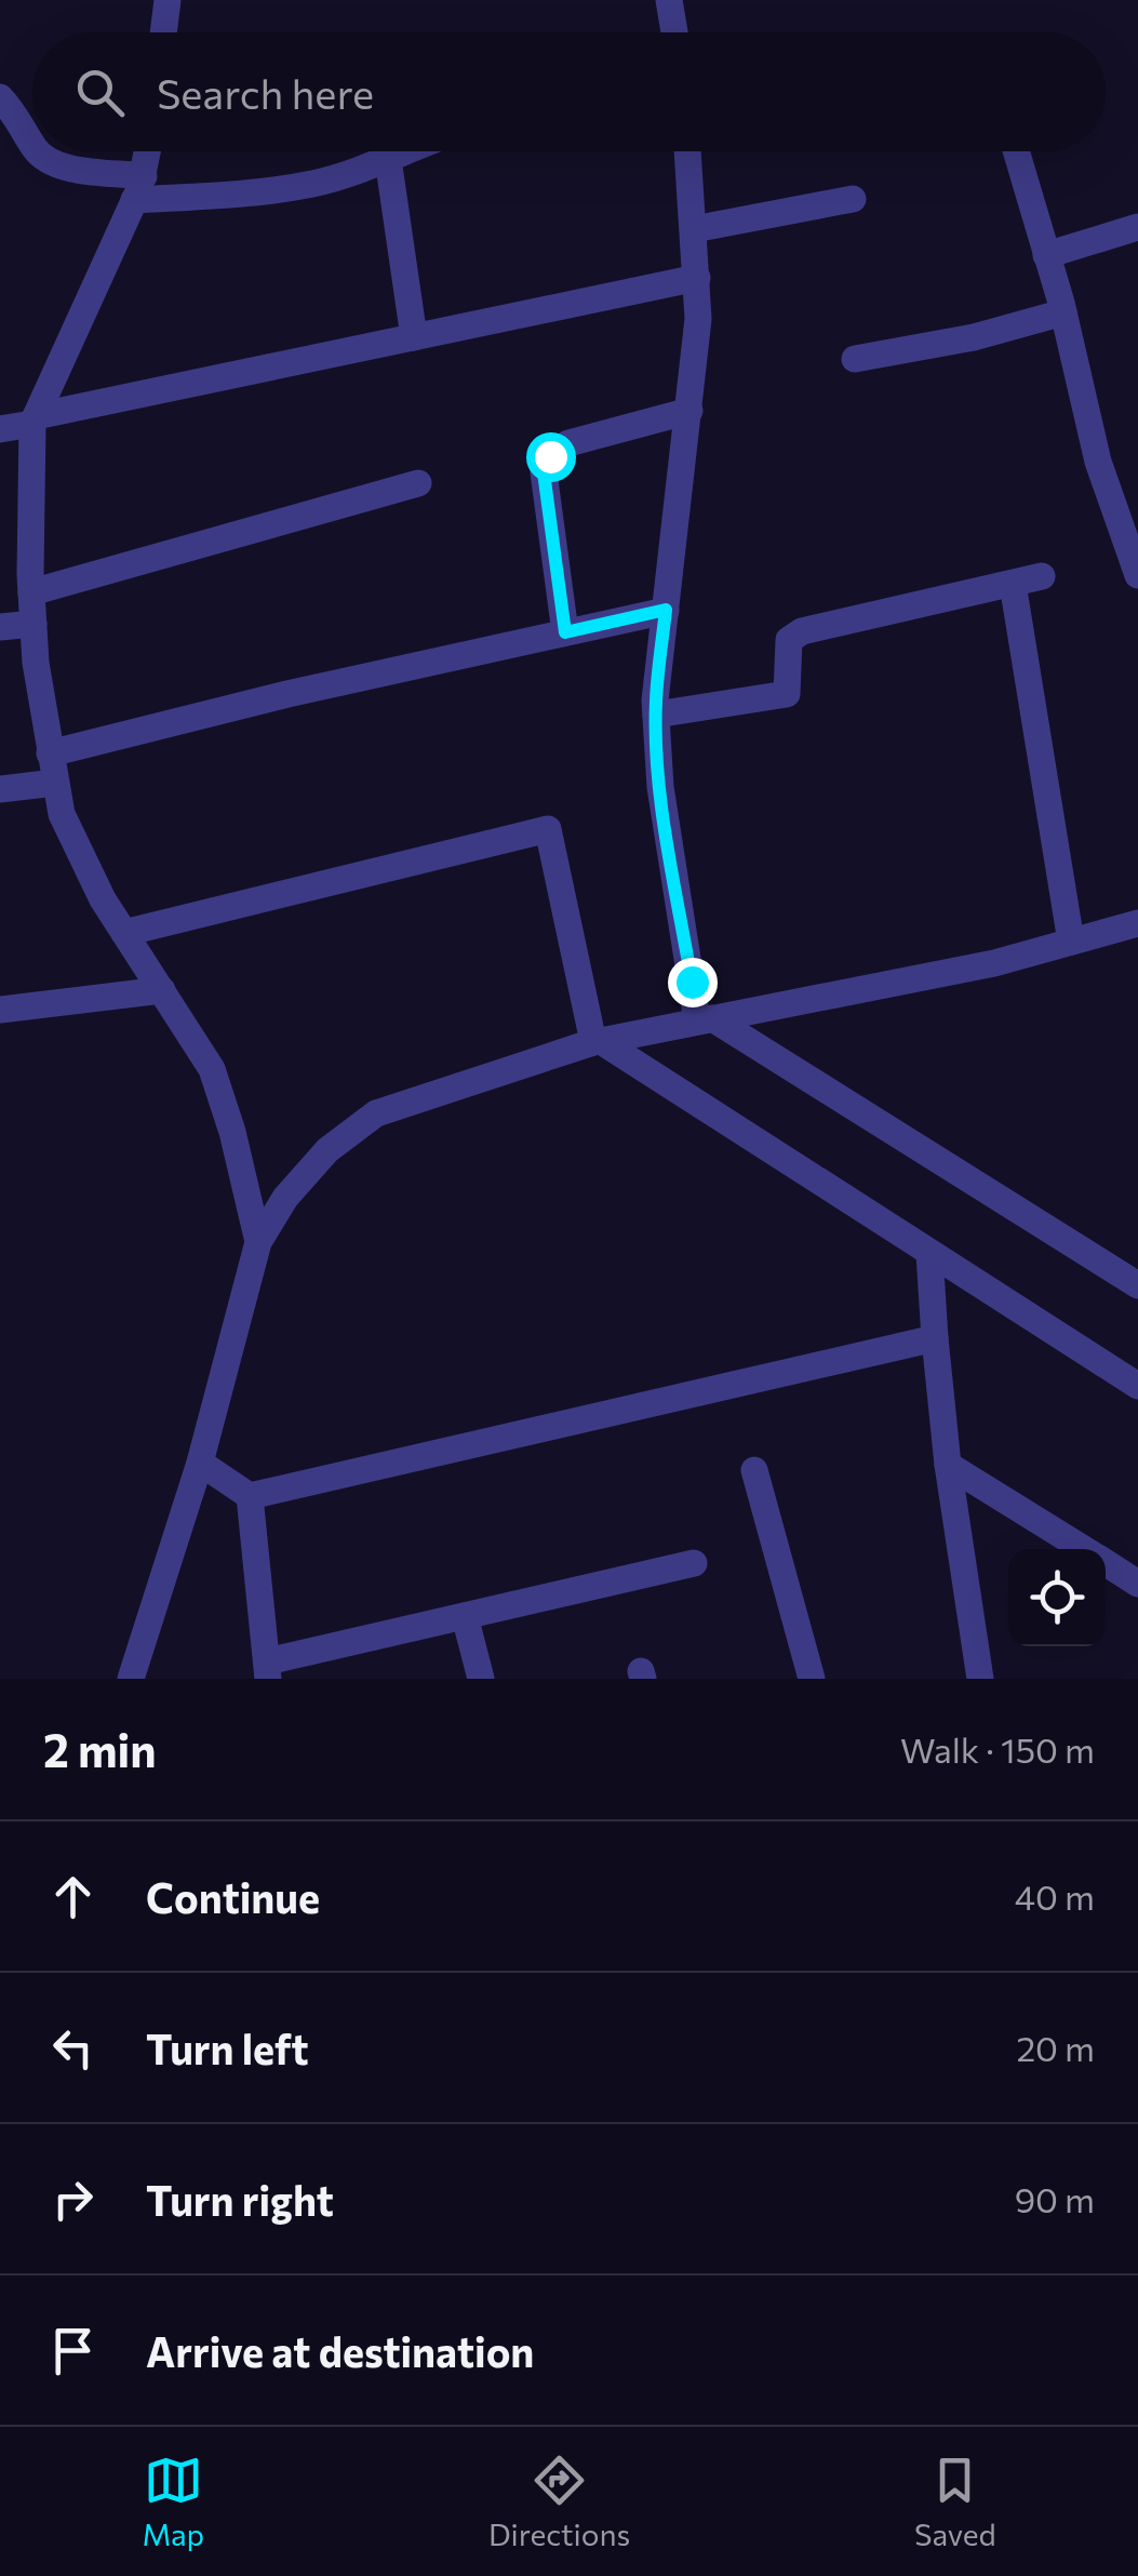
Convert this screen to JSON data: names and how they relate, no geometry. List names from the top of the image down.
{
  "page": {
    "search": "Search here",
    "heading": ["2 min", "Walk · 150 m"],
    "list": [
      ["Continue", "40 m"],
      ["Turn left", "20 m"],
      ["Turn right", "90 m"],
      "Arrive at destination"
    ],
    "nav": ["Map", "Directions", "Saved"]
  }
}
